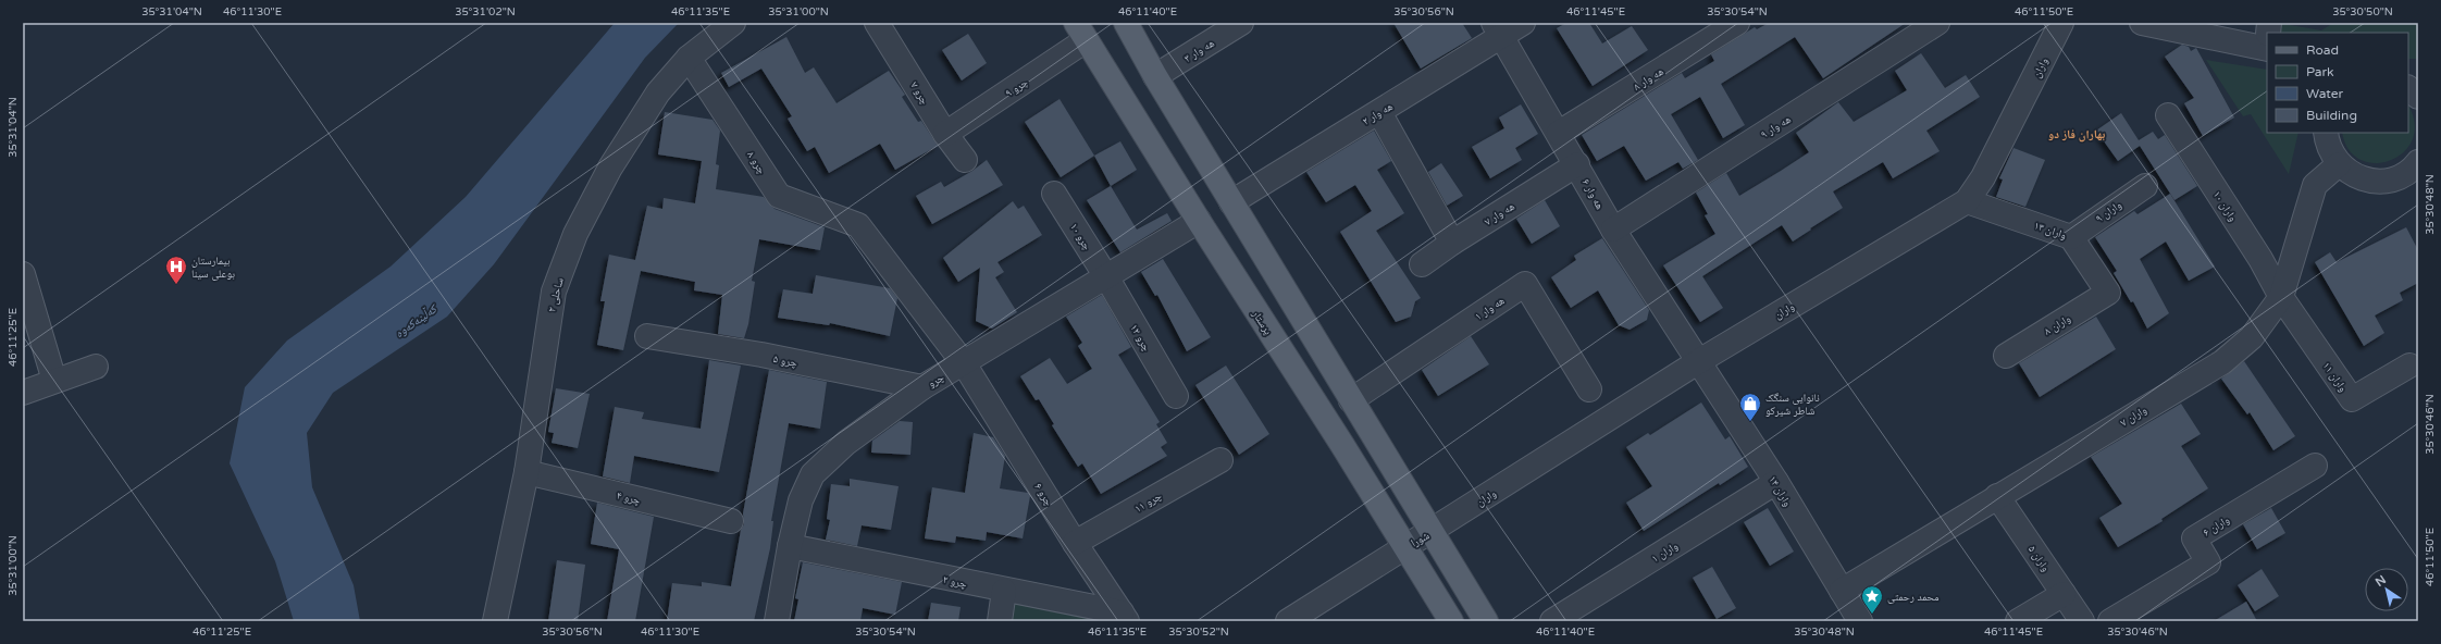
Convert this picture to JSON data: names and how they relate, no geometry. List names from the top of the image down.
{
  "streets": {
    "main road": ["پرستار"],
    "street": [
      "هه وار ۳",
      "واران",
      "هه وار ۸",
      "چرو ۹",
      "چرو ۷",
      "هه وار ۲",
      "هه وار ۹",
      "چرو ۸",
      "هه وار ۶",
      "واران ۱۰",
      "واران ۹",
      "هه وار ۷",
      "واران ۱۳",
      "چرو ۱۰",
      "ساحلی ۲",
      "هه وار ۱",
      "واران ۸",
      "چرو ۱۲",
      "چرو ۵",
      "واران ۱۱",
      "چرو",
      "واران ۷",
      "واران ۱۴",
      "چرو ۶",
      "چرو ۴",
      "چرو ۱۱",
      "واران ۶",
      "شورا",
      "واران ۱",
      "واران ۵",
      "چرو ۲"
    ]
  },
  "crossings": [
    ["واران", "هه وار ۶"],
    ["واران", "واران ۱۳"],
    ["واران", "واران ۱۴"],
    ["واران", "شورا"],
    ["هه وار ۸", "هه وار ۶"],
    ["چرو ۹", "چرو ۷"],
    ["چرو ۹", "پرستار"],
    ["هه وار ۲", "هه وار ۶"],
    ["هه وار ۹", "هه وار ۶"],
    ["چرو ۸", "ساحلی ۲"],
    ["چرو ۸", "چرو ۶"],
    ["هه وار ۶", "هه وار ۷"],
    ["هه وار ۶", "واران ۱۴"],
    ["واران ۱۰", "واران ۱۱"],
    ["واران ۱۰", "واران ۷"],
    ["واران ۹", "واران ۱۳"],
    ["واران ۱۳", "واران ۸"],
    ["چرو ۱۰", "چرو ۱۲"],
    ["چرو ۱۰", "چرو"],
    ["ساحلی ۲", "چرو ۴"],
    ["پرستار", "چرو"],
    ["پرستار", "شورا"],
    ["چرو ۱۲", "چرو"],
    ["چرو ۵", "چرو"],
    ["واران ۱۱", "واران ۷"],
    ["چرو", "چرو ۶"],
    ["چرو", "چرو ۲"],
    ["واران ۷", "واران ۱۴"],
    ["واران ۷", "واران ۵"],
    ["واران ۱۴", "واران ۱"],
    ["چرو ۶", "چرو ۱۱"],
    ["چرو ۶", "چرو ۲"]
  ],
  "districts": ["بهاران فاز دو"],
  "water": ["کەڵینەکەوە"],
  "places": {
    "hospital": ["بیمارستان بوعلی سینا"],
    "shop": ["نانوایی سنگک شاطر شیرکو"],
    "place": ["محمد رحمتی"]
  },
  "legend": [
    "Road",
    "Park",
    "Water",
    "Building"
  ],
  "north": "top left",
  "coordinates": [
    "35°31'04\"N",
    "46°11'30\"E",
    "35°31'02\"N",
    "46°11'35\"E",
    "35°31'00\"N",
    "46°11'40\"E",
    "35°30'56\"N",
    "46°11'45\"E",
    "35°30'54\"N",
    "46°11'50\"E",
    "35°30'50\"N",
    "35°30'48\"N",
    "46°11'25\"E",
    "35°30'46\"N",
    "35°30'52\"N"
  ]
}
